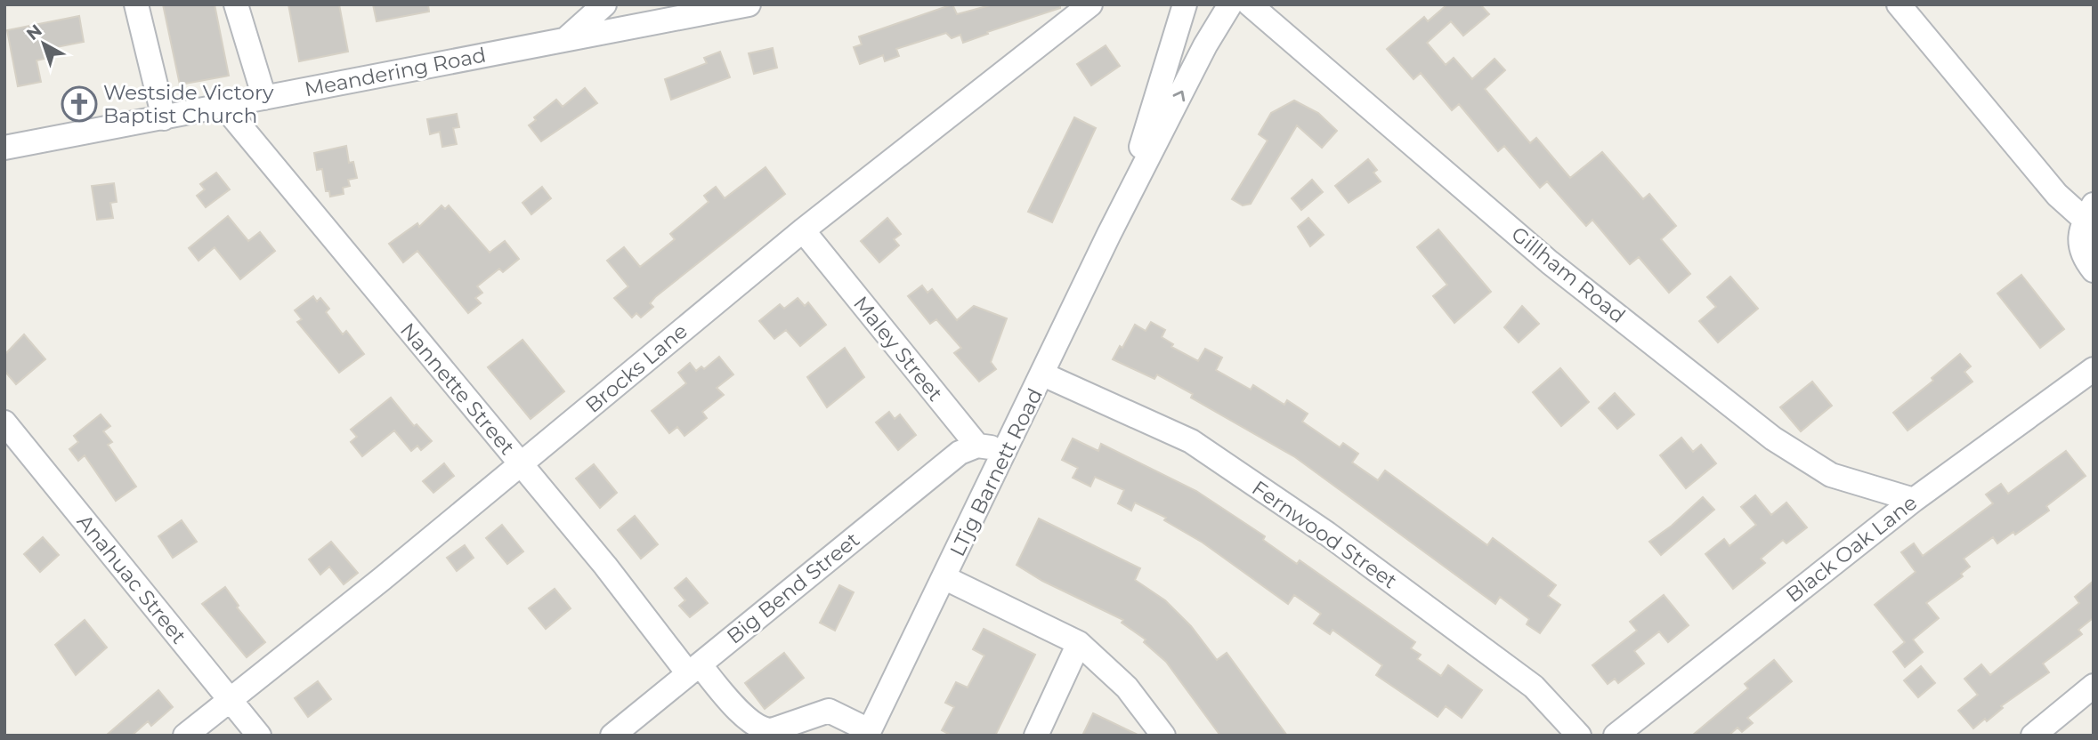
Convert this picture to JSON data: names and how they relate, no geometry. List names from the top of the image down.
{
  "streets": {
    "street": [
      "Meandering Road",
      "Gillham Road",
      "Maley Street",
      "Brocks Lane",
      "Nannette Street",
      "LTjg Barnett Road",
      "Fernwood Street",
      "Black Oak Lane",
      "Anahuac Street",
      "Big Bend Street"
    ]
  },
  "crossings": [
    ["Meandering Road", "Nannette Street"],
    ["Gillham Road", "Black Oak Lane"],
    ["Maley Street", "Brocks Lane"],
    ["Maley Street", "Big Bend Street"],
    ["Brocks Lane", "Nannette Street"],
    ["Brocks Lane", "Anahuac Street"],
    ["Nannette Street", "LTjg Barnett Road"],
    ["Nannette Street", "Big Bend Street"],
    ["LTjg Barnett Road", "Fernwood Street"]
  ],
  "places": {
    "church": ["Westside Victory Baptist Church"]
  },
  "north": "top left"
}
